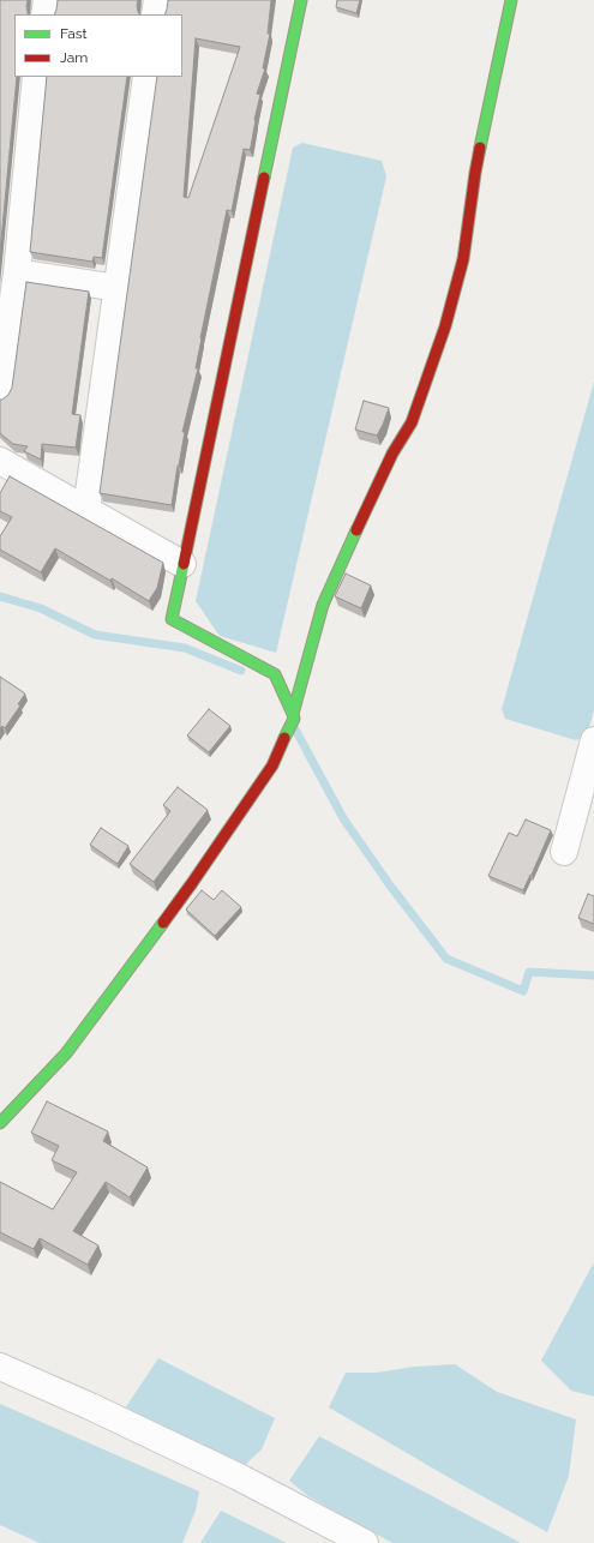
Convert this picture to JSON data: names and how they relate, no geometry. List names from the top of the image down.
{
  "legend": ["Fast", "Jam"]
}
